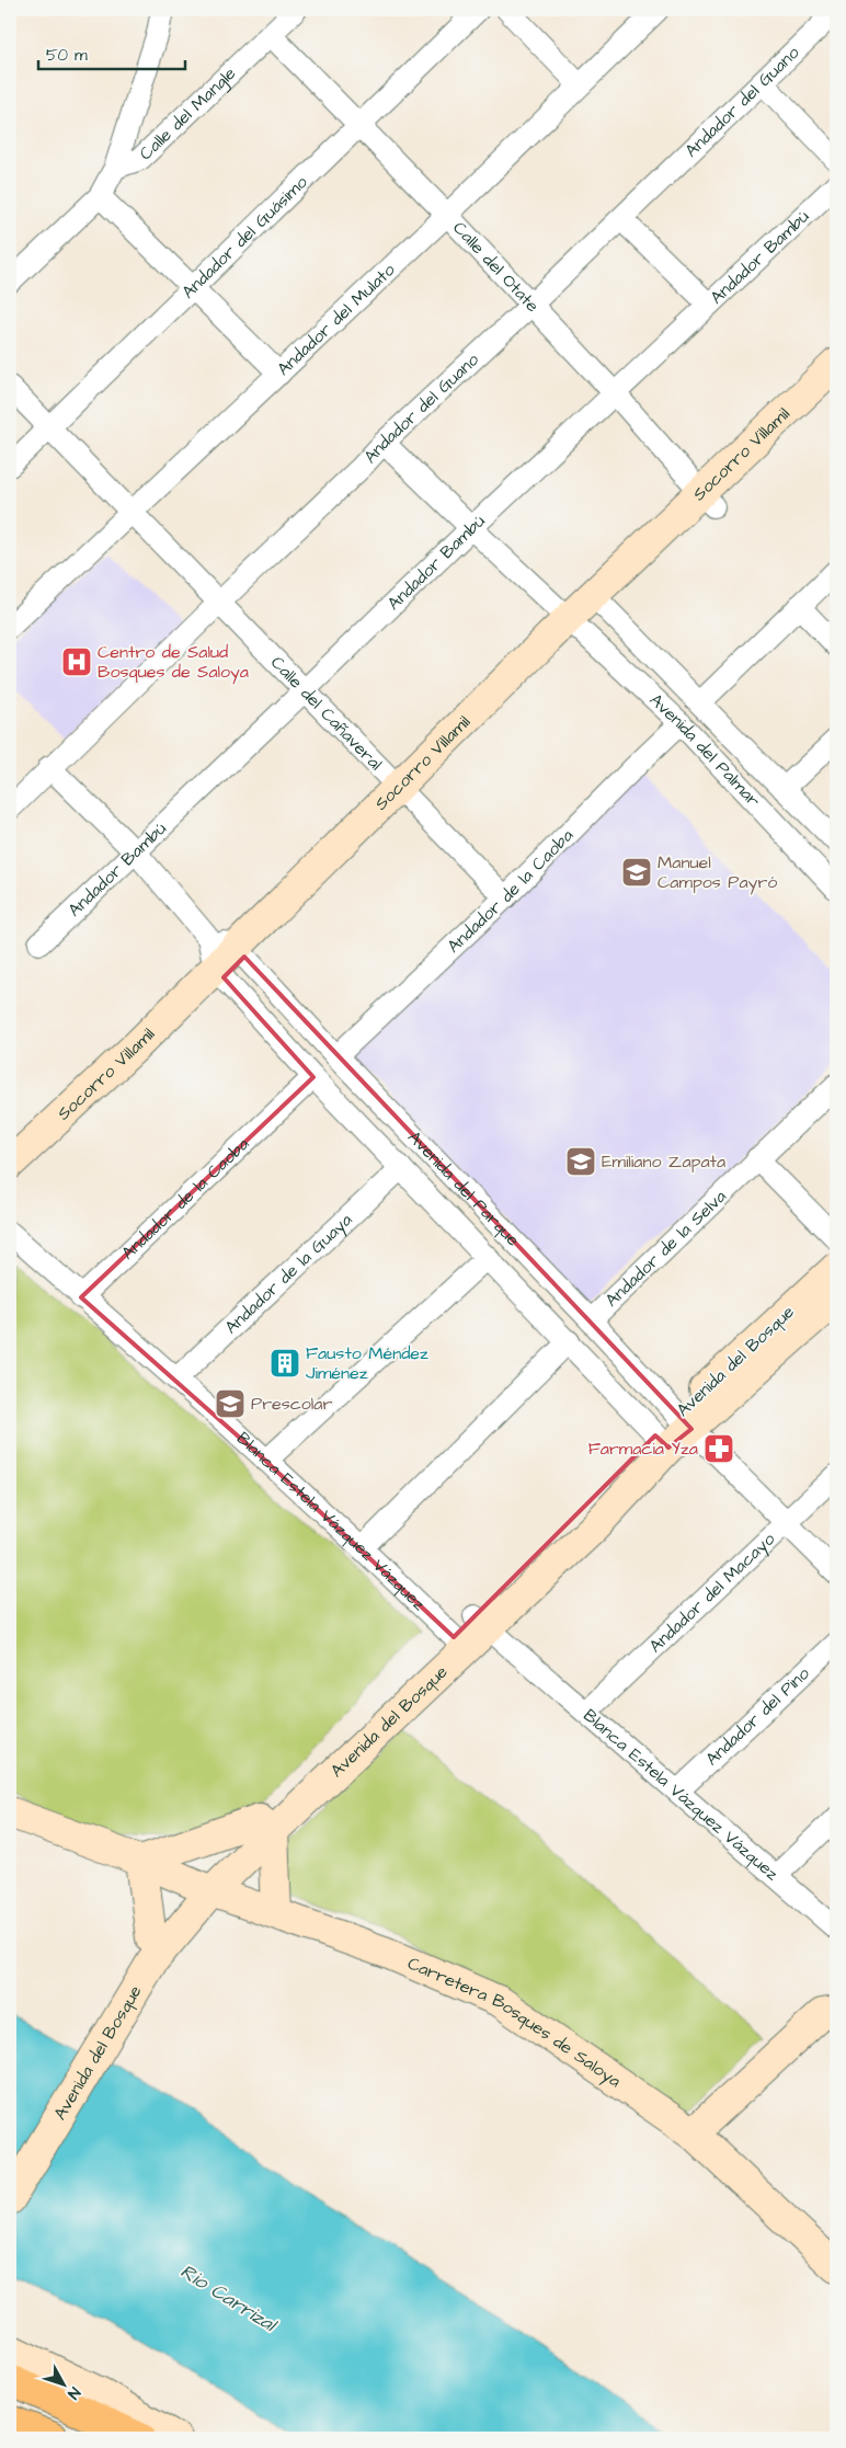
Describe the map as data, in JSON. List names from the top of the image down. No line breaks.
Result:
{"streets":{"street":["Andador del Guano","Calle del Mangle","Andador del Guásimo","Andador Bambú","Calle del Otate","Andador del Mulato","Socorro Villamil","Calle del Cañaveral","Avenida del Palmar","Andador de la Caoba","Avenida del Parque","Andador de la Selva","Andador de la Guaya","Avenida del Bosque","Blanca Estela Vázquez Vázquez","Andador del Macayo","Andador del Pino","Carretera Bosques de Saloya"]},"crossings":[["Andador del Guano","Calle del Otate"],["Andador del Guano","Calle del Cañaveral"],["Andador del Guano","Avenida del Palmar"],["Calle del Mangle","Calle del Otate"],["Andador del Guásimo","Calle del Otate"],["Andador del Guásimo","Calle del Cañaveral"],["Andador Bambú","Calle del Otate"],["Andador Bambú","Calle del Cañaveral"],["Andador Bambú","Avenida del Palmar"],["Calle del Otate","Andador del Mulato"],["Calle del Otate","Socorro Villamil"],["Andador del Mulato","Calle del Cañaveral"],["Socorro Villamil","Calle del Cañaveral"],["Socorro Villamil","Avenida del Palmar"],["Socorro Villamil","Avenida del Parque"],["Calle del Cañaveral","Andador de la Caoba"],["Avenida del Palmar","Andador de la Caoba"],["Andador de la Caoba","Avenida del Parque"],["Andador de la Caoba","Blanca Estela Vázquez Vázquez"],["Avenida del Parque","Andador de la Selva"],["Avenida del Parque","Andador de la Guaya"],["Avenida del Parque","Avenida del Bosque"],["Avenida del Parque","Andador del Macayo"],["Andador de la Guaya","Blanca Estela Vázquez Vázquez"],["Avenida del Bosque","Blanca Estela Vázquez Vázquez"],["Avenida del Bosque","Carretera Bosques de Saloya"],["Blanca Estela Vázquez Vázquez","Andador del Macayo"],["Blanca Estela Vázquez Vázquez","Andador del Pino"]],"water":["Rio Carrizal"],"places":{"hospital":["Centro de Salud Bosques de Saloya"],"school or university":["Manuel Campos Payró","Emiliano Zapata","Prescolar"],"building":["Fausto Méndez Jiménez"],"pharmacy":["Farmacia Yza"]},"scale_bar":"50 m","north":"bottom right"}
